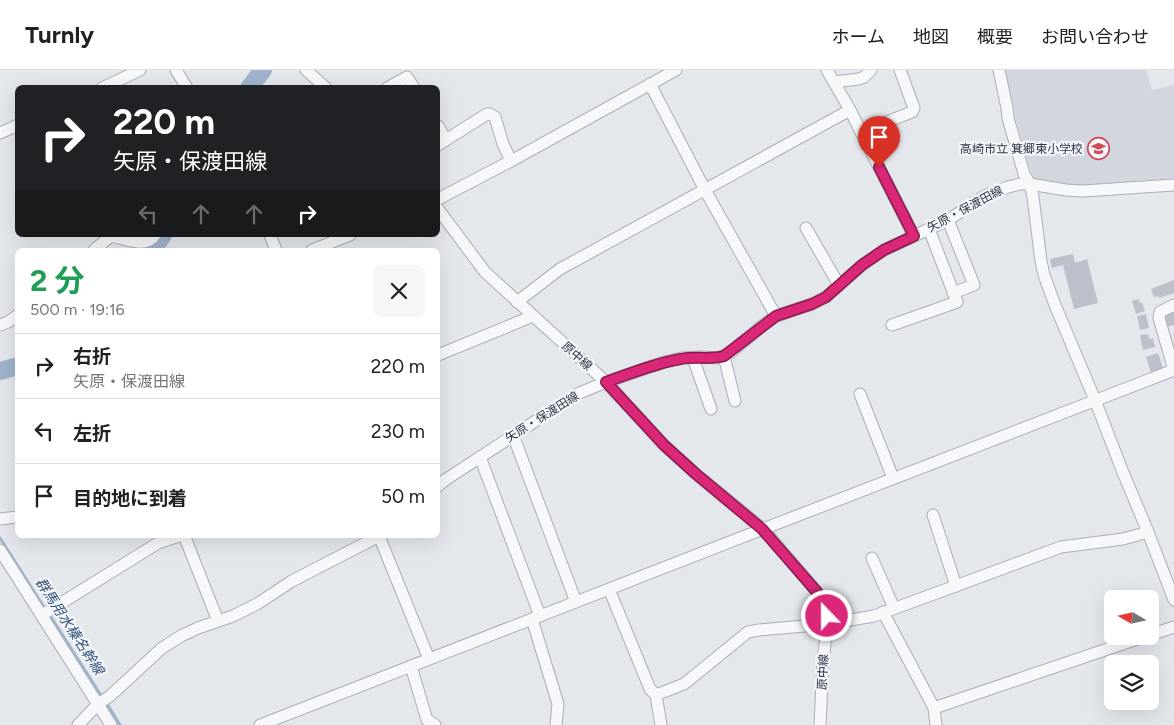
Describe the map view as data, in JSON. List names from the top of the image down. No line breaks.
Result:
{"streets":{"street":["矢原・保渡田線","原中線"]},"crossings":[["矢原・保渡田線","原中線"]],"water":["群馬用水榛名幹線"],"places":{"school or university":["高崎市立 箕郷東小学校"]},"north":"left","page":{"header":"Turnly","nav":["ホーム","地図","概要","お問い合わせ"],"turn":["220 m","矢原・保渡田線"],"heading":["2 分","500 m · 19:16"],"list":[{"name":"右折","note":"矢原・保渡田線","value":"220 m"},{"name":"左折","value":"230 m"},{"name":"目的地に到着","value":"50 m"}]}}
